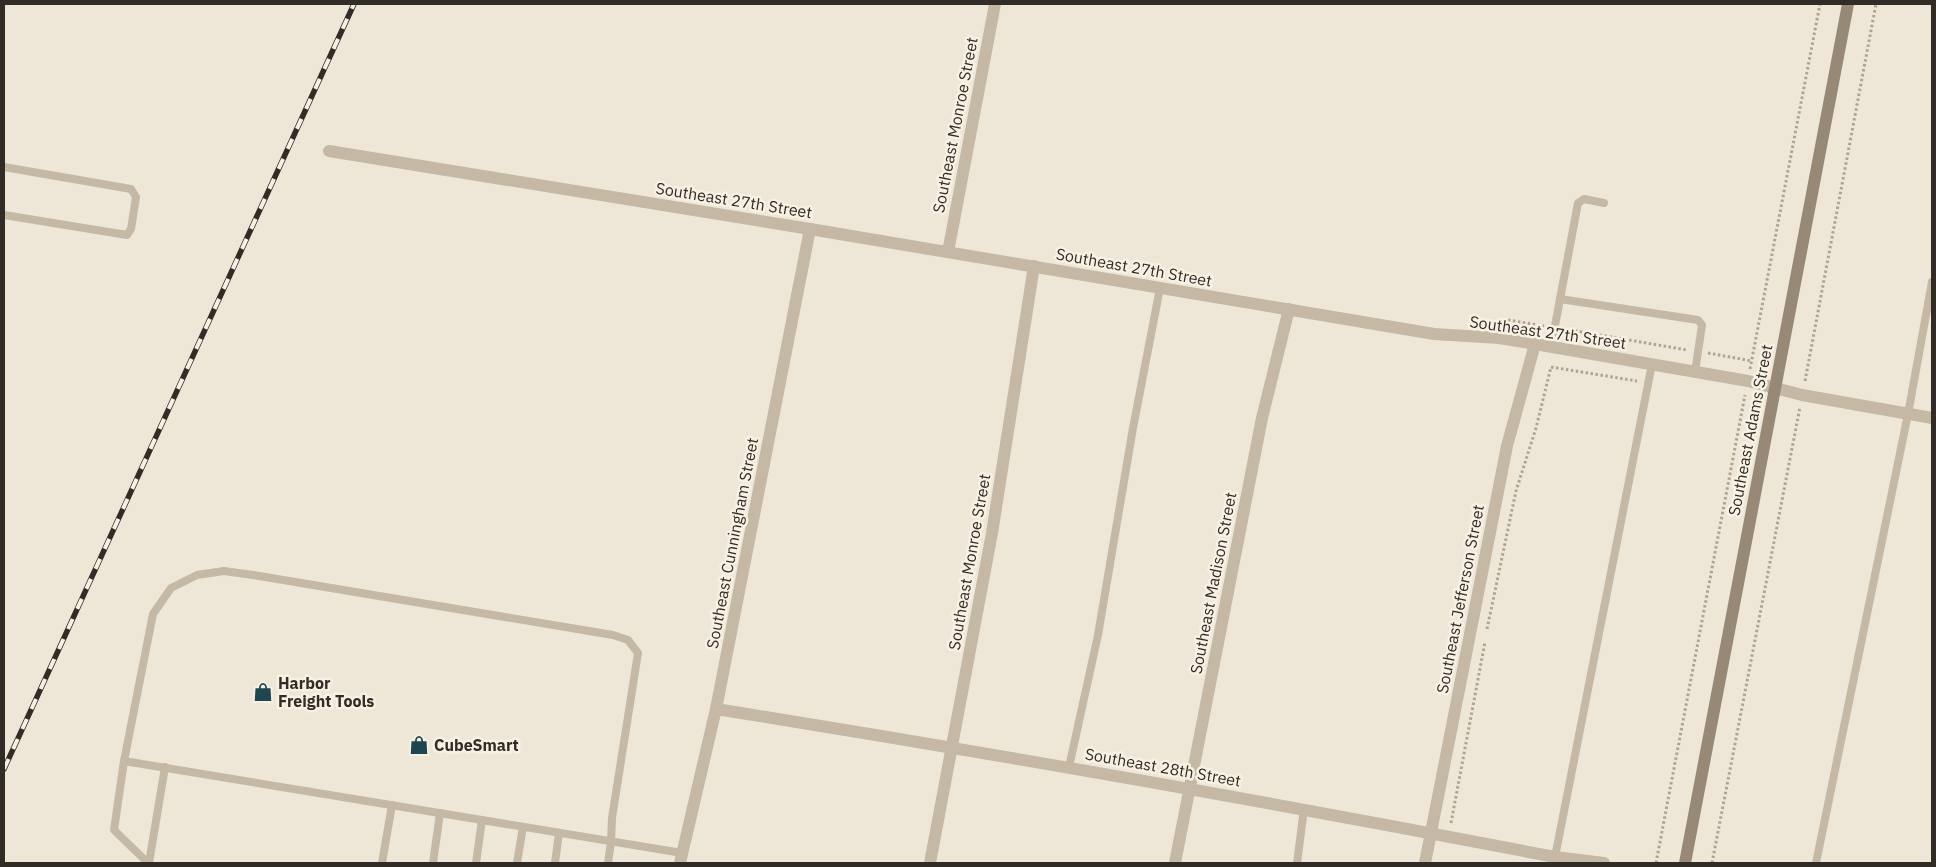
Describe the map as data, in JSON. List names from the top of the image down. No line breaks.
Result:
{"streets":{"main road":["Southeast Adams Street"],"street":["Southeast Monroe Street","Southeast 27th Street","Southeast Cunningham Street","Southeast Madison Street","Southeast Jefferson Street","Southeast 28th Street"]},"crossings":[["Southeast Monroe Street","Southeast 27th Street"],["Southeast Monroe Street","Southeast 28th Street"],["Southeast 27th Street","Southeast Adams Street"],["Southeast 27th Street","Southeast Cunningham Street"],["Southeast 27th Street","Southeast Madison Street"],["Southeast 27th Street","Southeast Jefferson Street"],["Southeast Cunningham Street","Southeast 28th Street"],["Southeast Madison Street","Southeast 28th Street"],["Southeast Jefferson Street","Southeast 28th Street"]],"places":{"shop":["Harbor Freight Tools","CubeSmart"]}}
